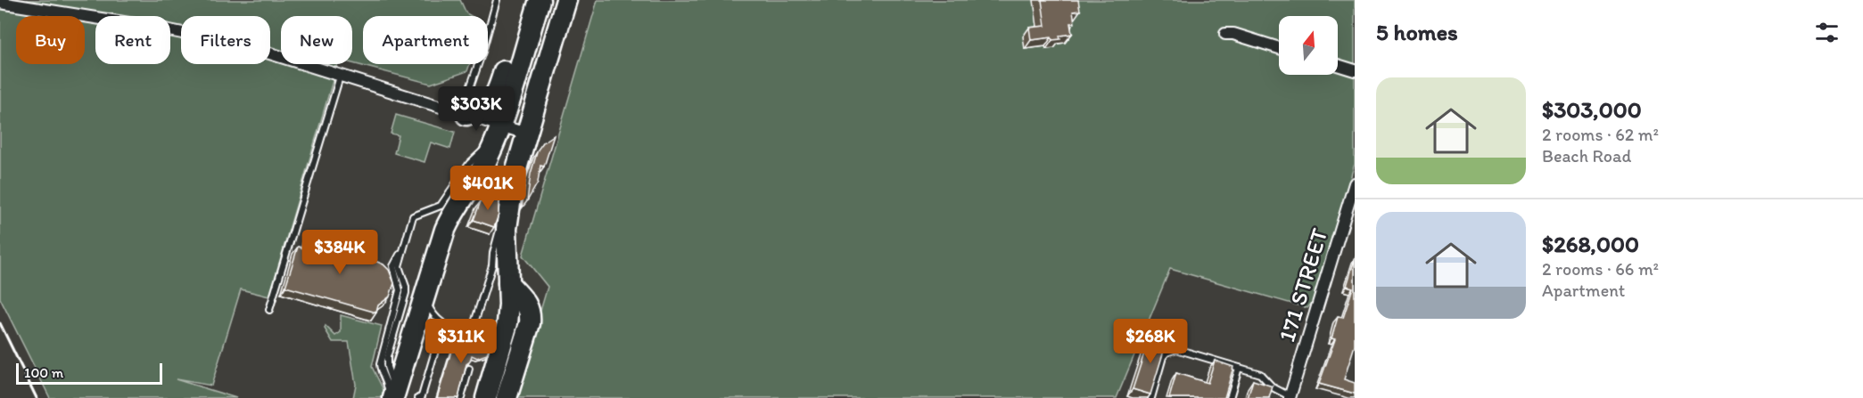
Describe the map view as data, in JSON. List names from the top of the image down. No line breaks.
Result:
{"streets":{"street":["171 STREET"]},"scale_bar":"100 m","north":"top","page":{"heading":"5 homes","chip":["Buy","Rent","Filters","New","Apartment"],"list":[{"name":"$303,000","note":"2 rooms · 62 m² · Beach Road"},{"name":"$268,000","note":"2 rooms · 66 m² · Apartment"}],"price":["$303K","$401K","$384K","$311K","$268K"],"scale":"100 m"}}
